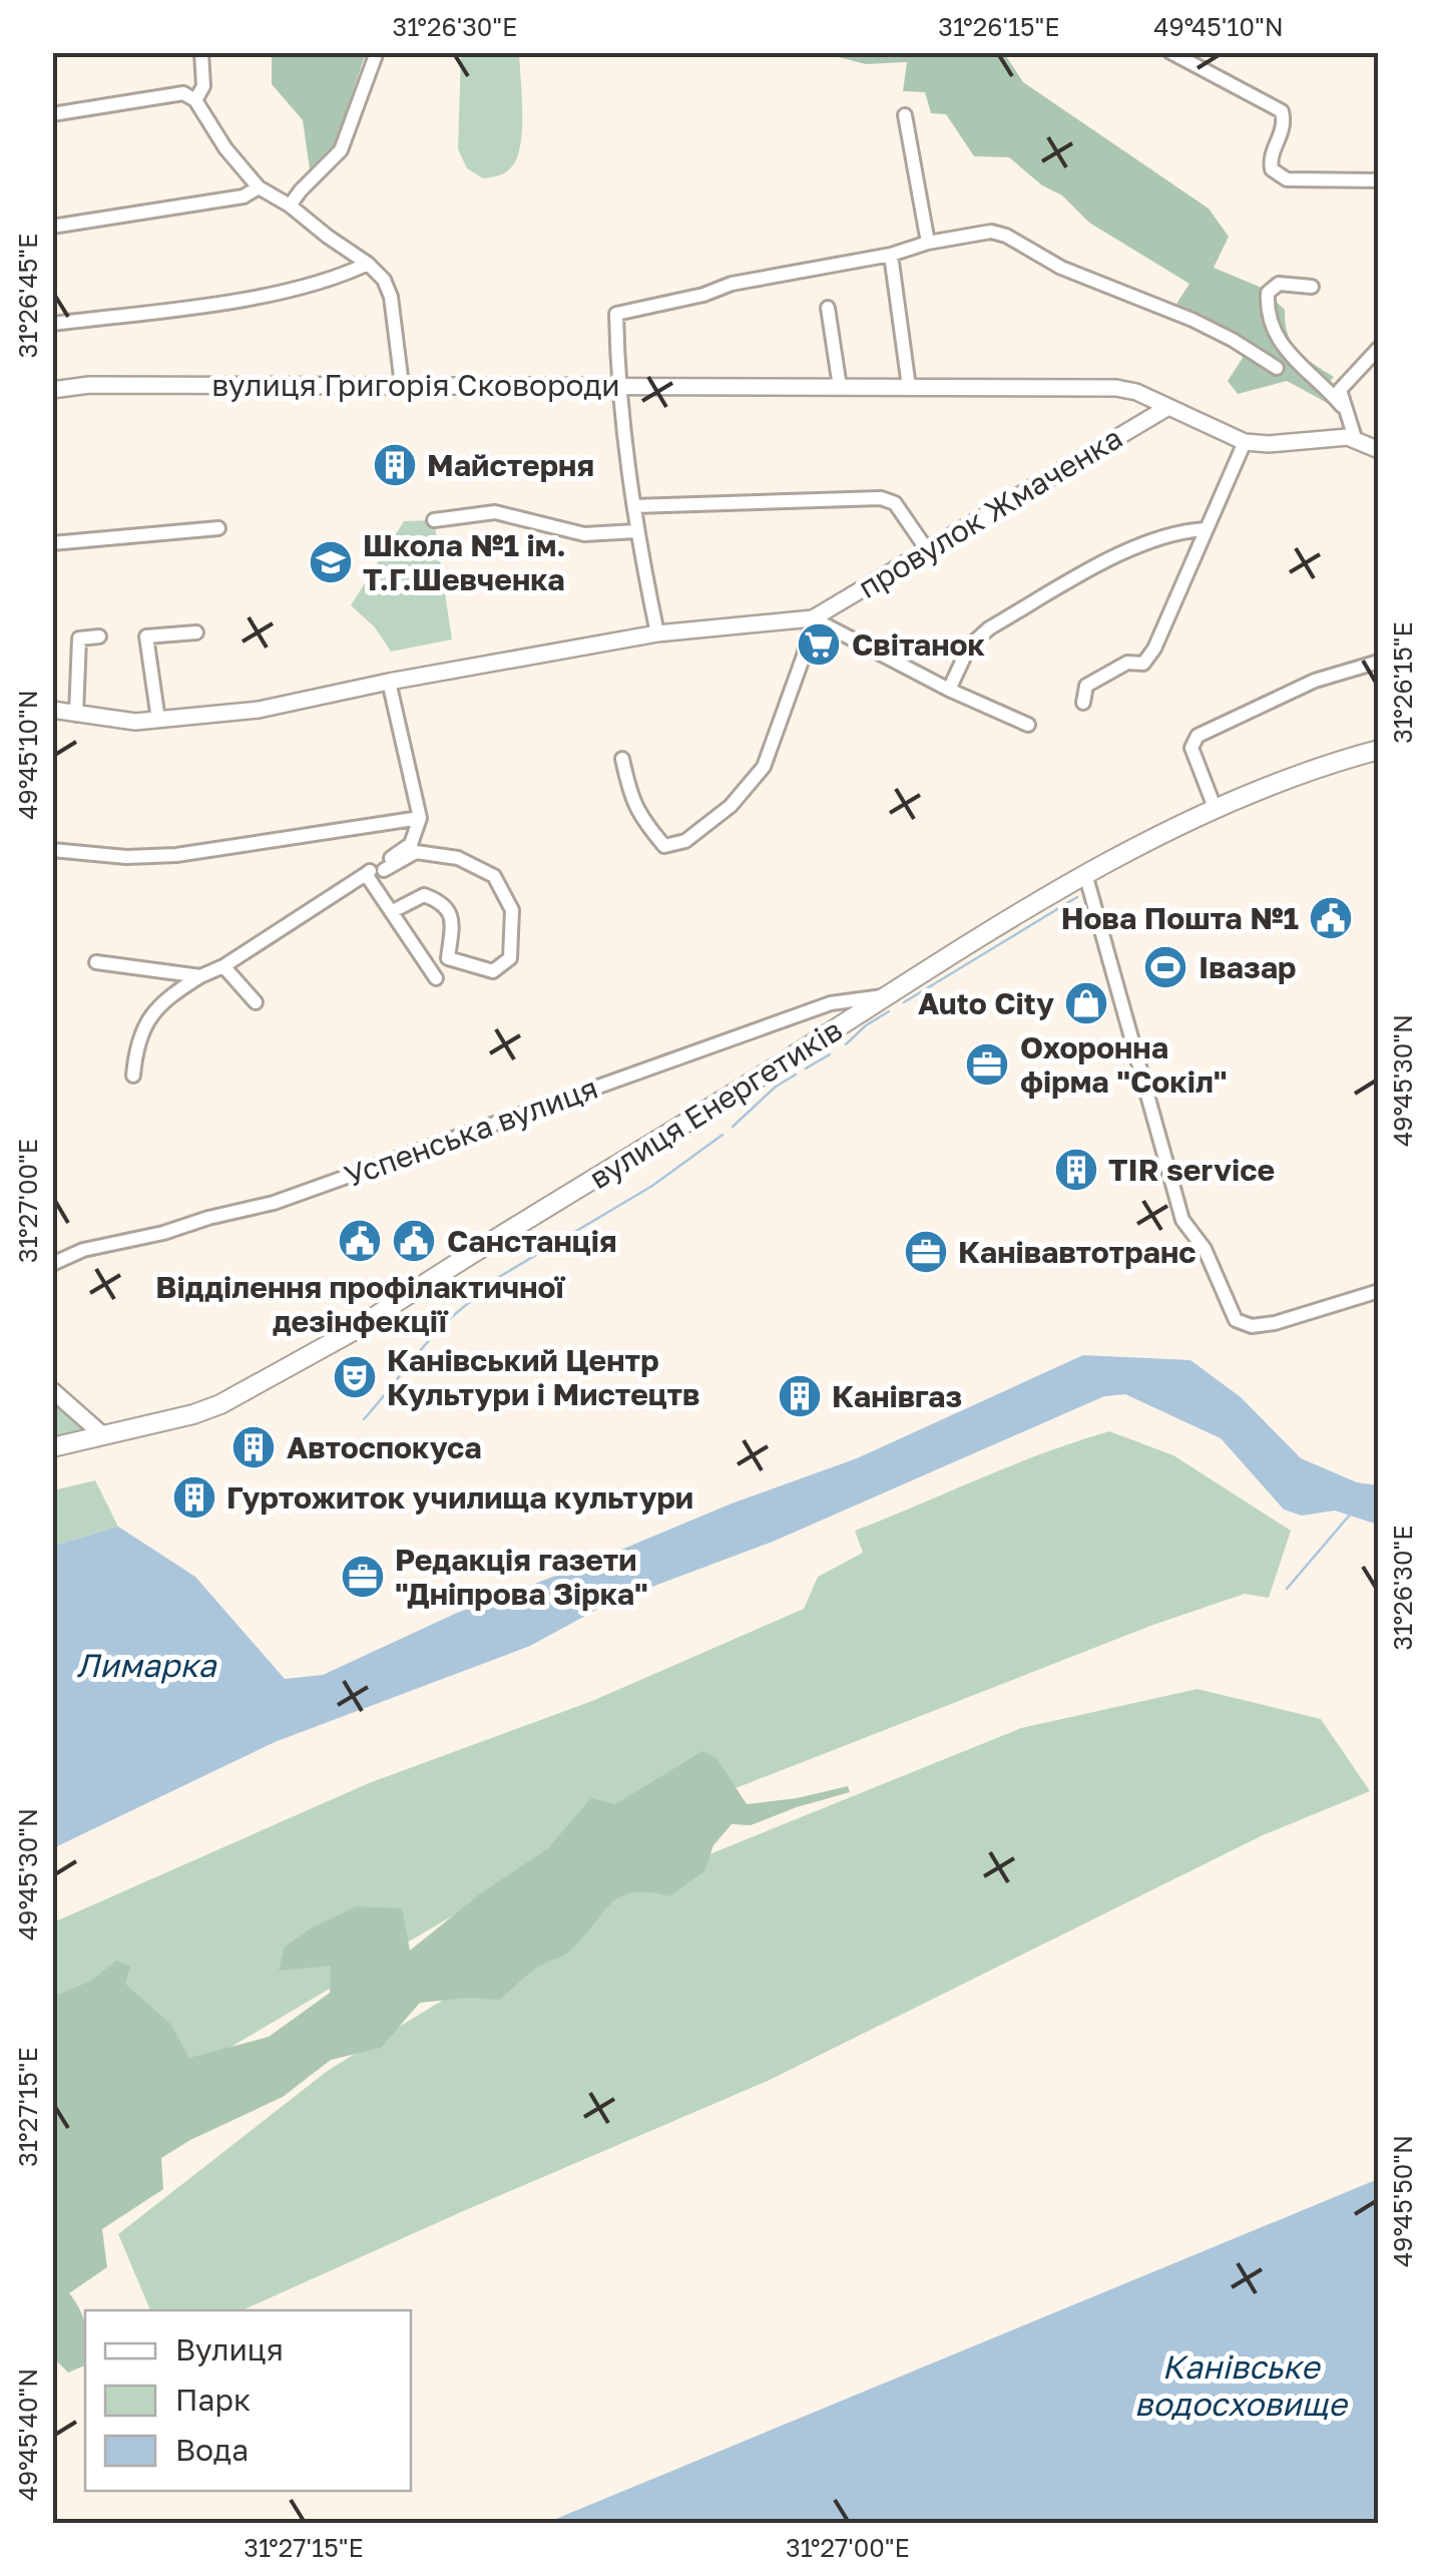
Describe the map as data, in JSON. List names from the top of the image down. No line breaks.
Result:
{"streets":{"main road":["вулиця Енергетиків"],"street":["вулиця Григорія Сковороди","провулок Жмаченка","Успенська вулиця"]},"crossings":[["вулиця Григорія Сковороди","провулок Жмаченка"],["вулиця Енергетиків","Успенська вулиця"]],"water":["Лимарка","Канівське водосховище"],"places":{"building":["Майстерня","TIR service","Канівгаз","Автоспокуса","Гуртожиток училища культури"],"school or university":["Школа №1 ім. Т.Г.Шевченка"],"supermarket":["Світанок"],"public building":["Нова Пошта №1","Відділення профілактичної дезінфекції","Санстанція"],"sports":["Івазар"],"shop":["Auto City"],"office":["Охоронна фірма \"Сокіл\"","Канівавтотранс","Редакція газети \"Дніпрова Зірка\""],"theatre":["Канівський Центр Культури і Мистецтв"]},"legend":["Вулиця","Парк","Вода"],"coordinates":["31°26'30\"E","31°26'15\"E","49°45'10\"N","31°26'45\"E","49°45'30\"N","31°27'00\"E","31°27'15\"E","49°45'50\"N","49°45'40\"N"]}
